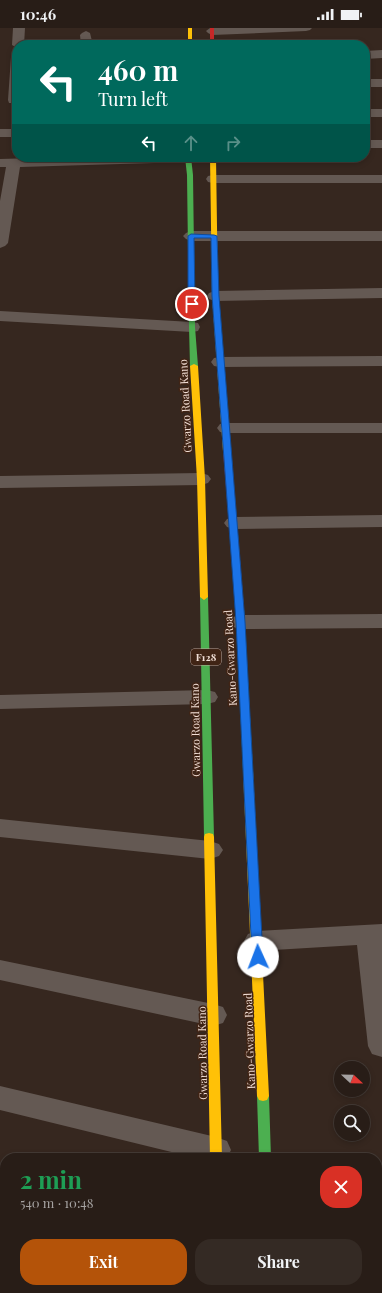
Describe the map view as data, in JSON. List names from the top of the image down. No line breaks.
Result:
{"streets":{"main road":["Gwarzo Road Kano","F128","Kano-Gwarzo Road"]},"north":"right","page":{"status":"10:46","turn":["460 m","Turn left"],"heading":["2 min","540 m · 10:48"],"buttons":["Exit","Share"]}}
